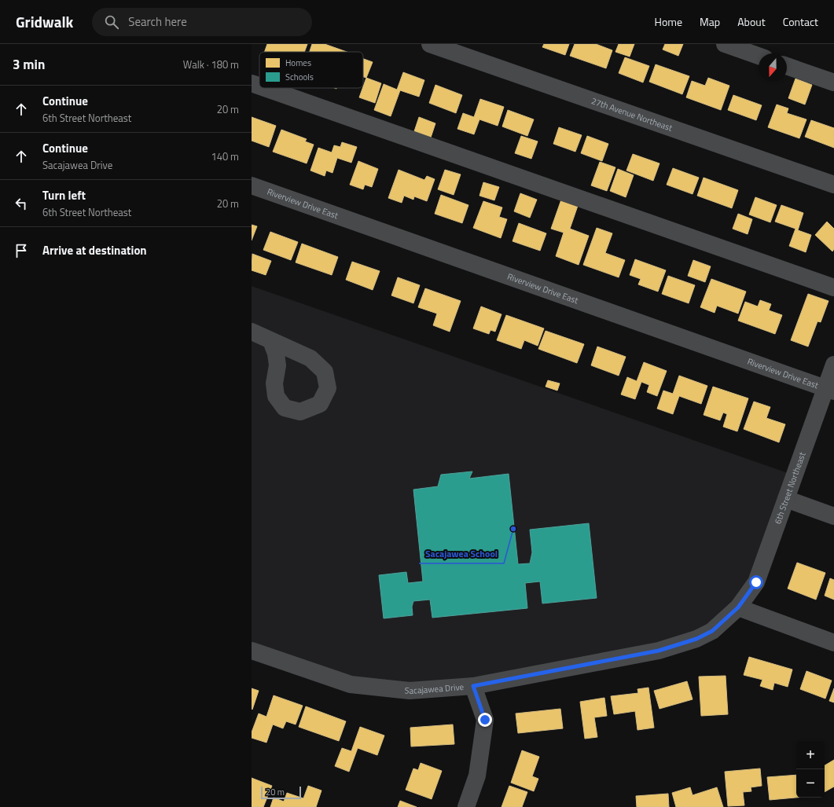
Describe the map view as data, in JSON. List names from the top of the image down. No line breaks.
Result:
{"streets":{"street":["27th Avenue Northeast","Riverview Drive East","6th Street Northeast","Sacajawea Drive"]},"crossings":[["Riverview Drive East","6th Street Northeast"],["6th Street Northeast","Sacajawea Drive"]],"places":["Sacajawea School"],"legend":["Homes","Schools"],"scale_bar":"20 m","north":"bottom","page":{"header":"Gridwalk","search":"Search here","nav":["Home","Map","About","Contact"],"heading":["3 min","Walk · 180 m"],"list":[["Continue","6th Street Northeast","20 m"],["Continue","Sacajawea Drive","140 m"],["Turn left","6th Street Northeast","20 m"],"Arrive at destination"],"map_buttons":["+","−"],"scale":"20 m"}}
